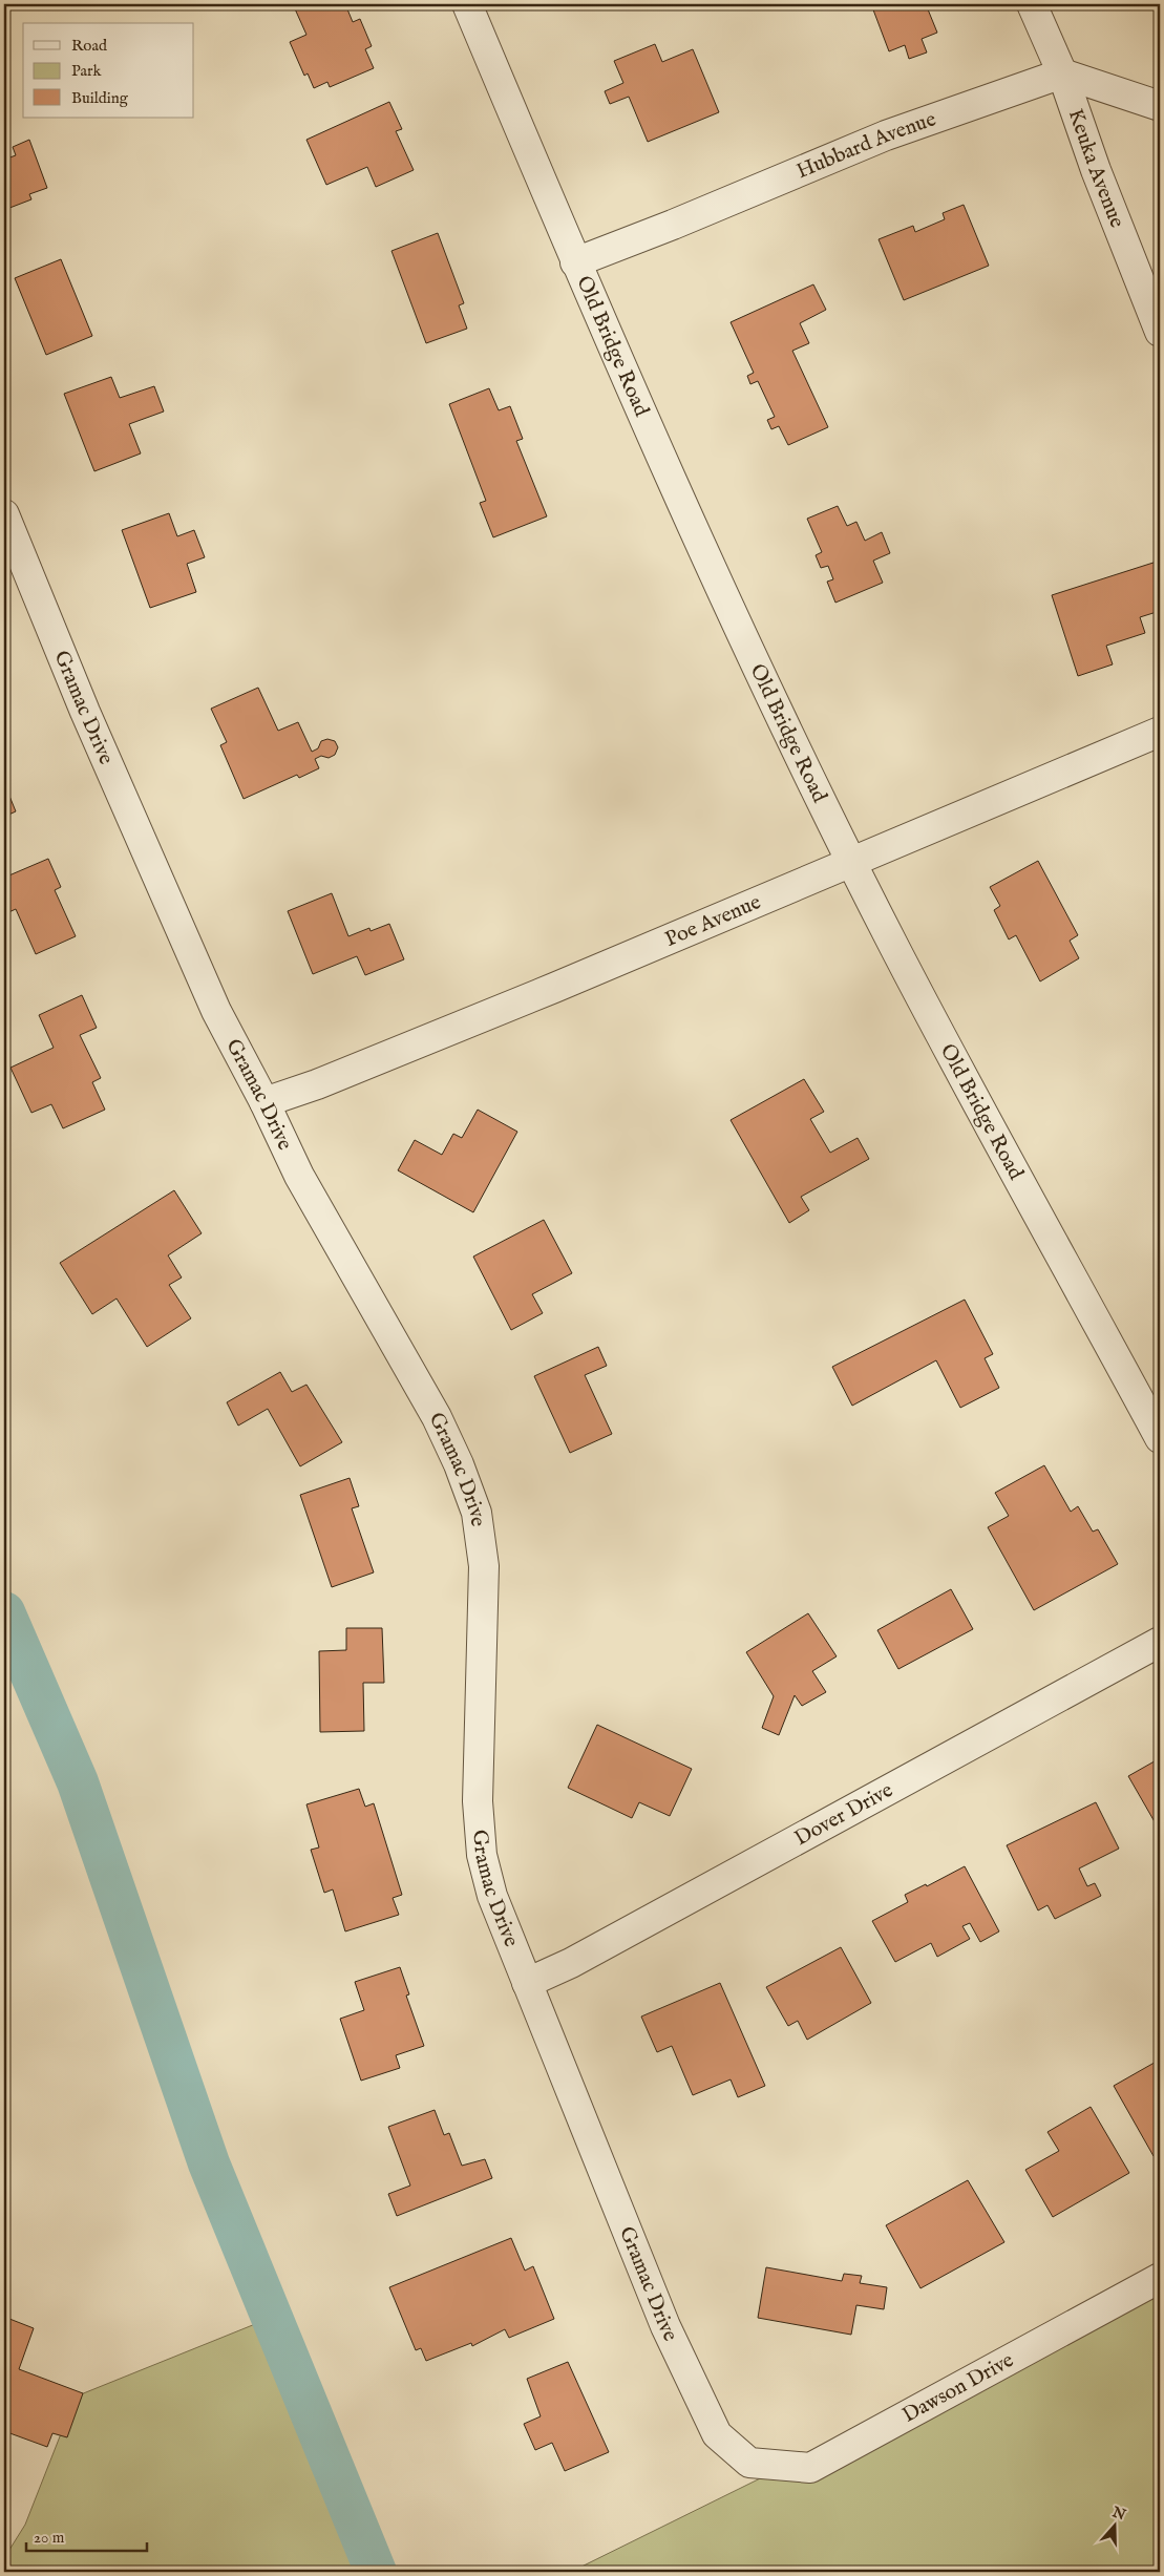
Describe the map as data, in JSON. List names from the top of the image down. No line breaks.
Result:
{"streets":{"street":["Hubbard Avenue","Keuka Avenue","Old Bridge Road","Gramac Drive","Poe Avenue","Dover Drive","Dawson Drive"]},"crossings":[["Hubbard Avenue","Keuka Avenue"],["Hubbard Avenue","Old Bridge Road"],["Old Bridge Road","Poe Avenue"],["Gramac Drive","Poe Avenue"],["Gramac Drive","Dover Drive"],["Gramac Drive","Dawson Drive"]],"legend":["Road","Park","Building"],"scale_bar":"20 m","north":"top"}
